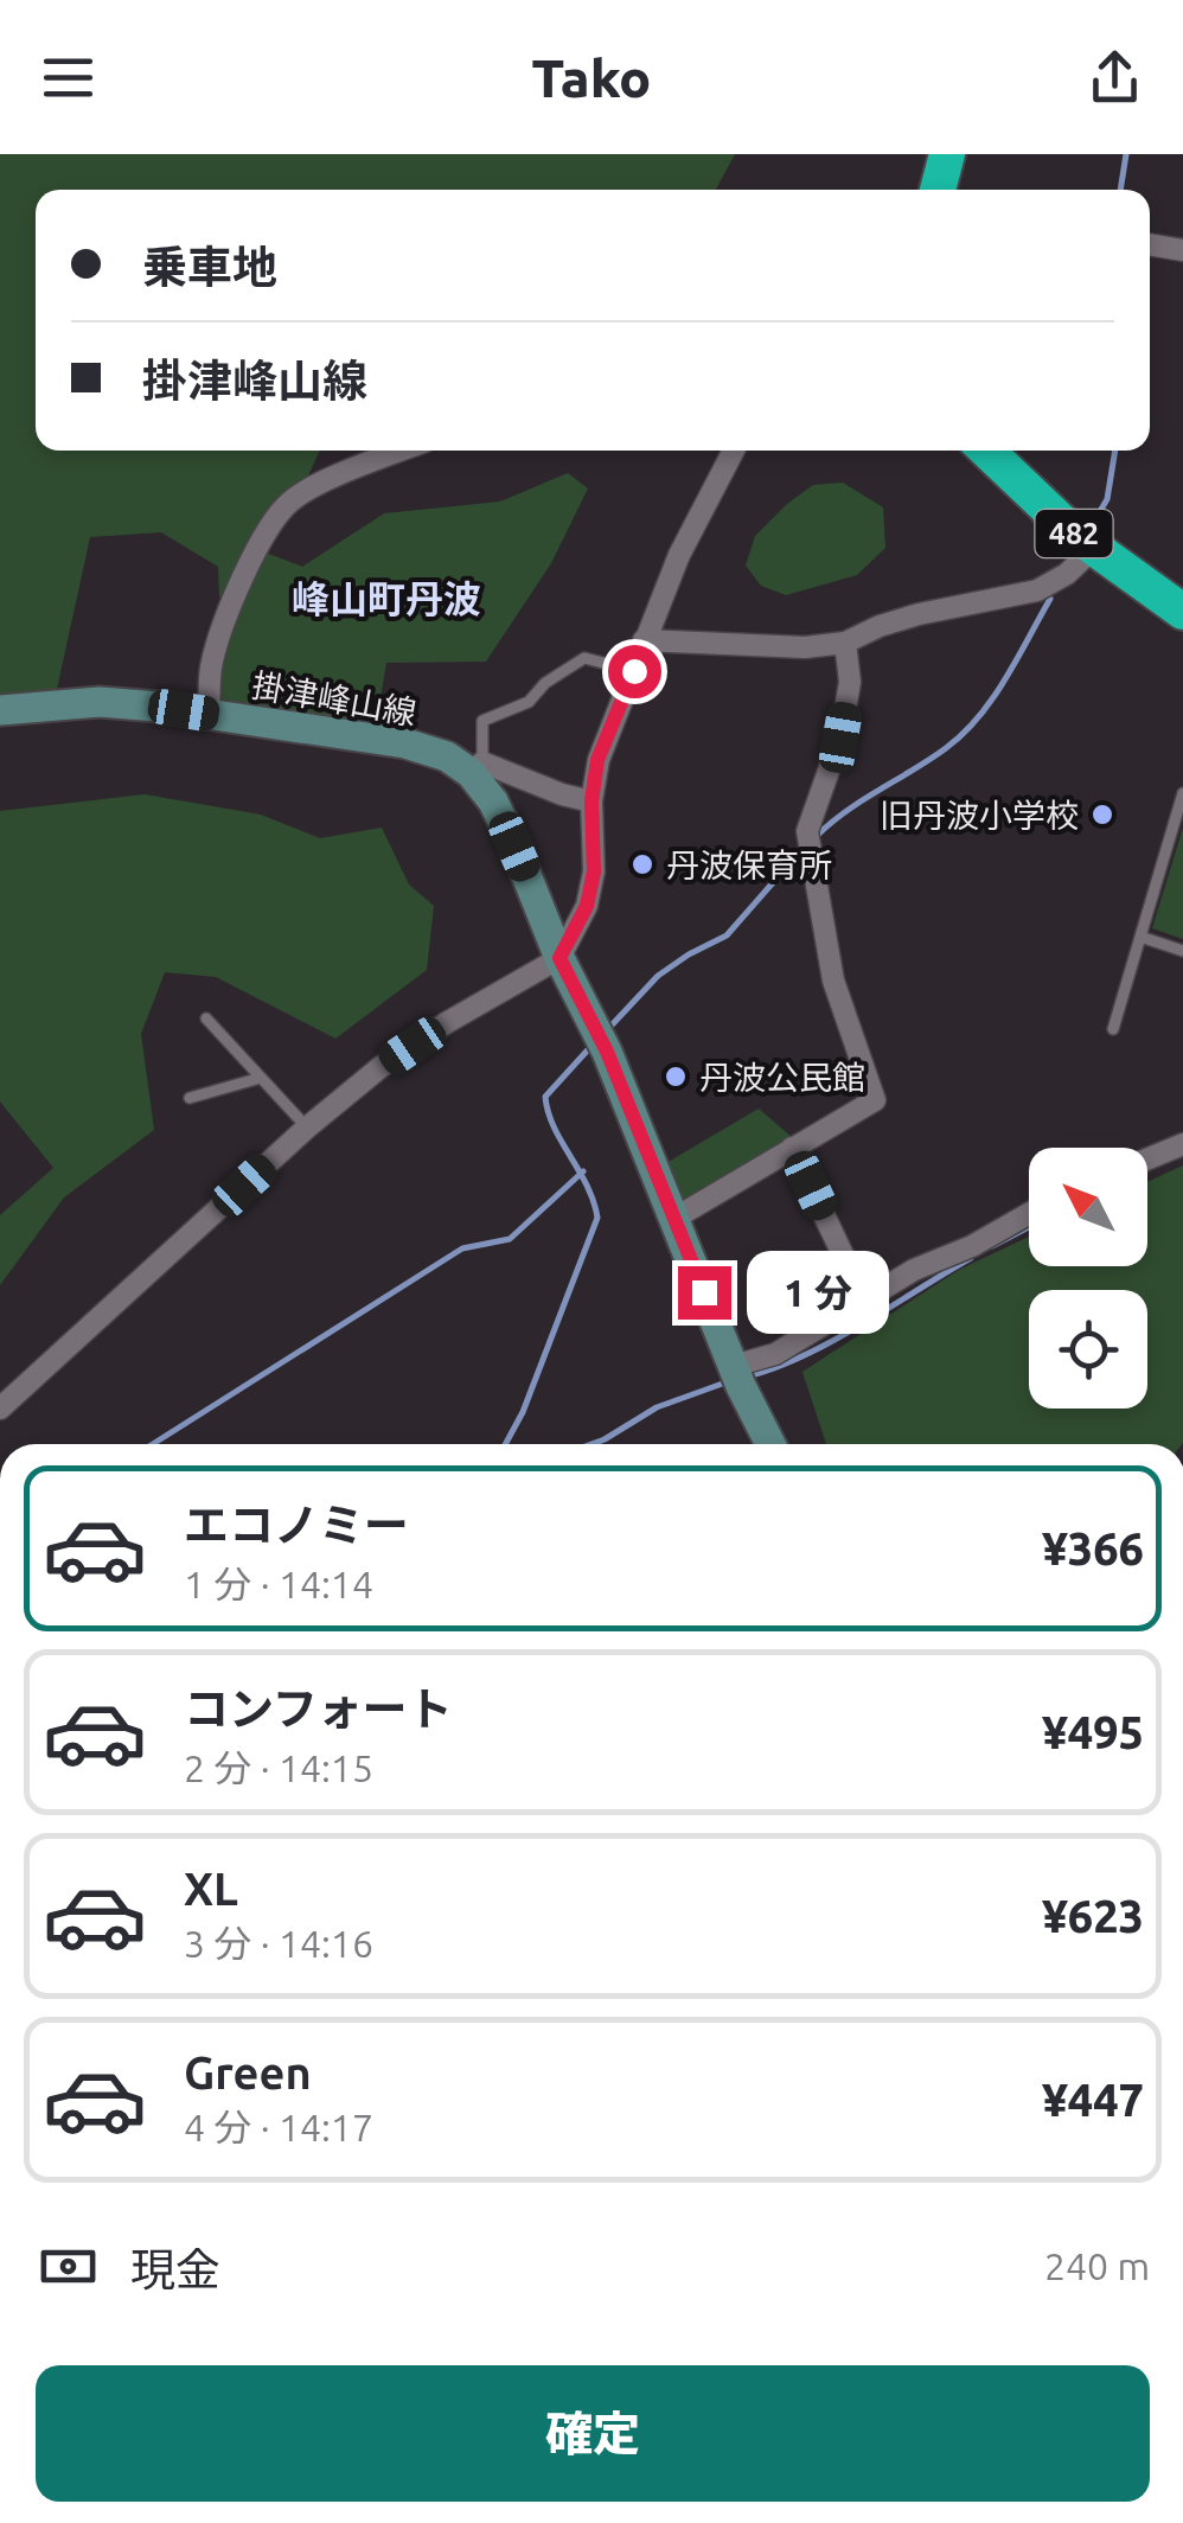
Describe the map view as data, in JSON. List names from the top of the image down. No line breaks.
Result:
{"streets":{"highway":["482"],"main road":["掛津峰山線"]},"districts":["峰山町丹波"],"places":["旧丹波小学校","丹波保育所","丹波公民館"],"north":"top left","page":{"header":"Tako","banner":["乗車地","掛津峰山線"],"bubble":"1 分","list":[{"name":"エコノミー","note":"1 分 · 14:14","value":"¥366"},{"name":"コンフォート","note":"2 分 · 14:15","value":"¥495"},{"name":"XL","note":"3 分 · 14:16","value":"¥623"},{"name":"Green","note":"4 分 · 14:17","value":"¥447"}],"pay":["現金","240 m"],"buttons":"確定"}}
